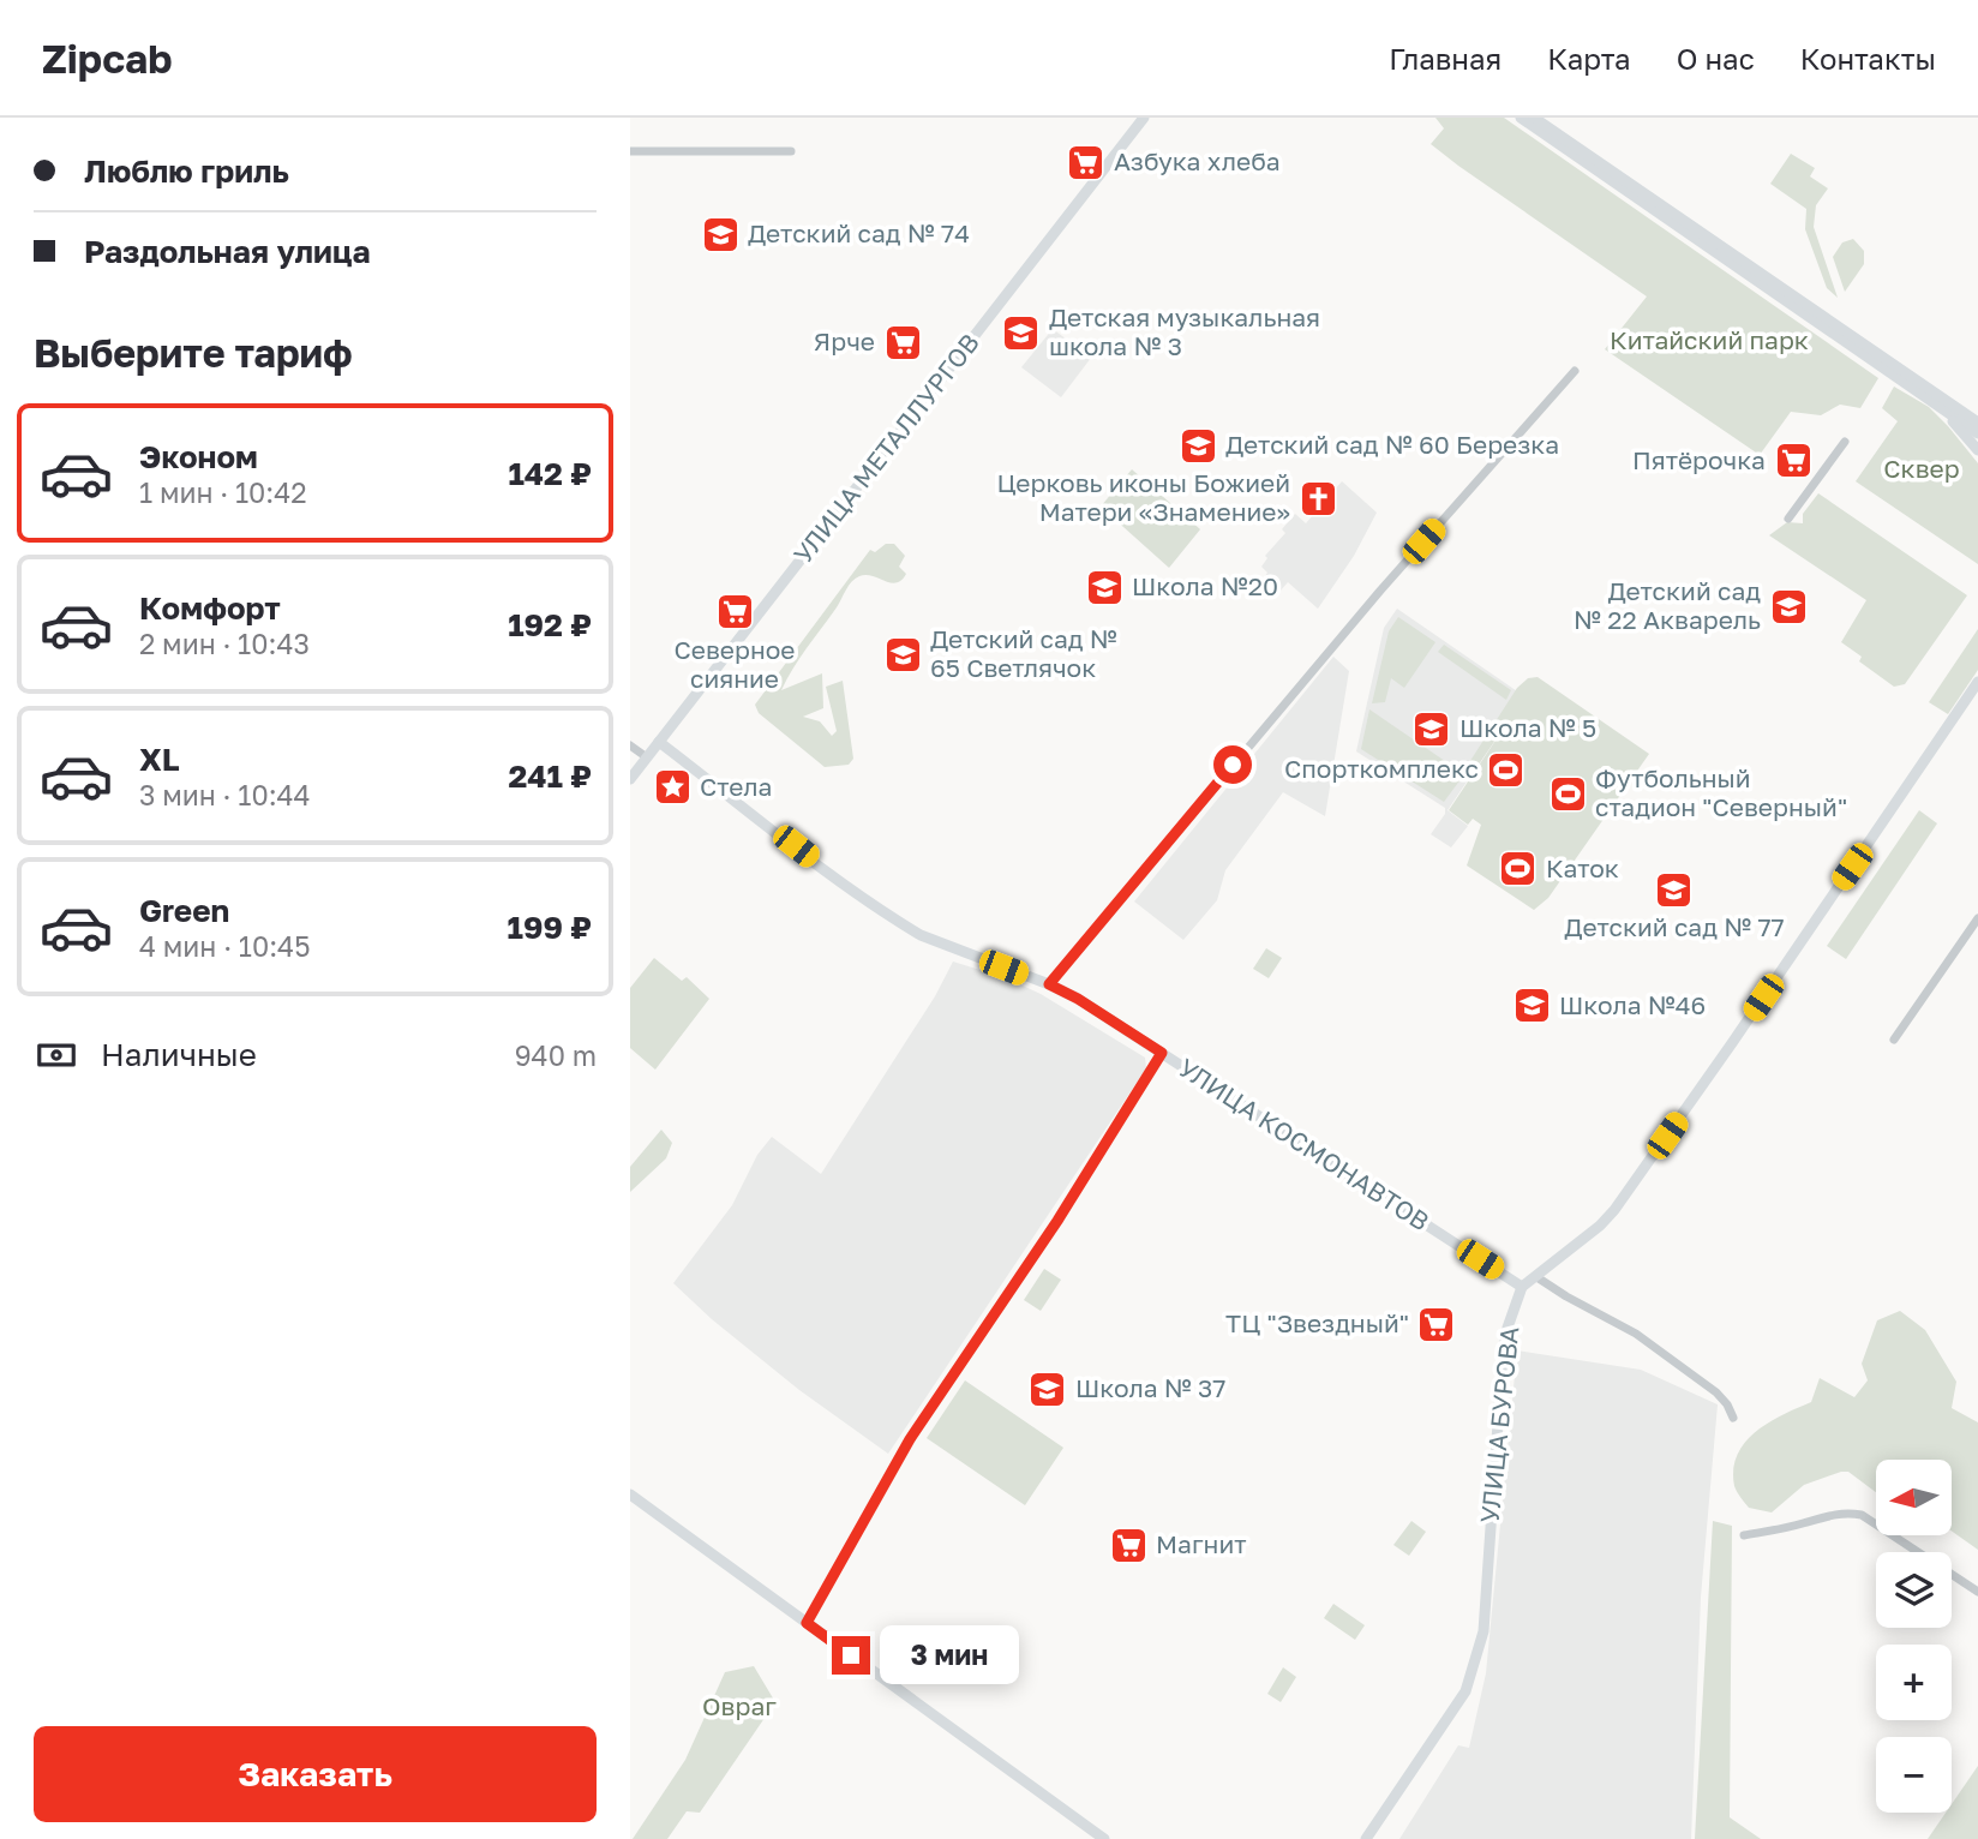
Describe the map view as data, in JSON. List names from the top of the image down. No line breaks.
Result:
{"streets":{"main road":["УЛИЦА МЕТАЛЛУРГОВ","УЛИЦА КОСМОНАВТОВ","УЛИЦА БУРОВА"]},"crossings":[["УЛИЦА МЕТАЛЛУРГОВ","УЛИЦА КОСМОНАВТОВ"],["УЛИЦА КОСМОНАВТОВ","УЛИЦА БУРОВА"]],"parks":["Китайский парк","Сквер","Овраг"],"places":{"supermarket":["Азбука хлеба","Ярче","Пятёрочка","Северное сияние","ТЦ \"Звездный\"","Магнит"],"school or university":["Детский сад № 74","Детская музыкальная школа № 3","Детский сад № 60 Березка","Школа №20","Детский сад № 22 Акварель","Детский сад № 65 Светлячок","Школа № 5","Детский сад № 77","Школа №46","Школа № 37"],"church":["Церковь иконы Божией Матери «Знамение»"],"sports":["Спорткомплекс","Футбольный стадион \"Северный\"","Каток"],"place":["Стела"]},"north":"left","page":{"header":"Zipcab","nav":["Главная","Карта","О нас","Контакты"],"banner":["Люблю гриль","Раздольная улица"],"heading":"Выберите тариф","list":[{"name":"Эконом","note":"1 мин · 10:42","value":"142 ₽"},{"name":"Комфорт","note":"2 мин · 10:43","value":"192 ₽"},{"name":"XL","note":"3 мин · 10:44","value":"241 ₽"},{"name":"Green","note":"4 мин · 10:45","value":"199 ₽"}],"pay":["Наличные","940 m"],"map_buttons":["+","−"],"bubble":"3 мин","buttons":"Заказать"}}
